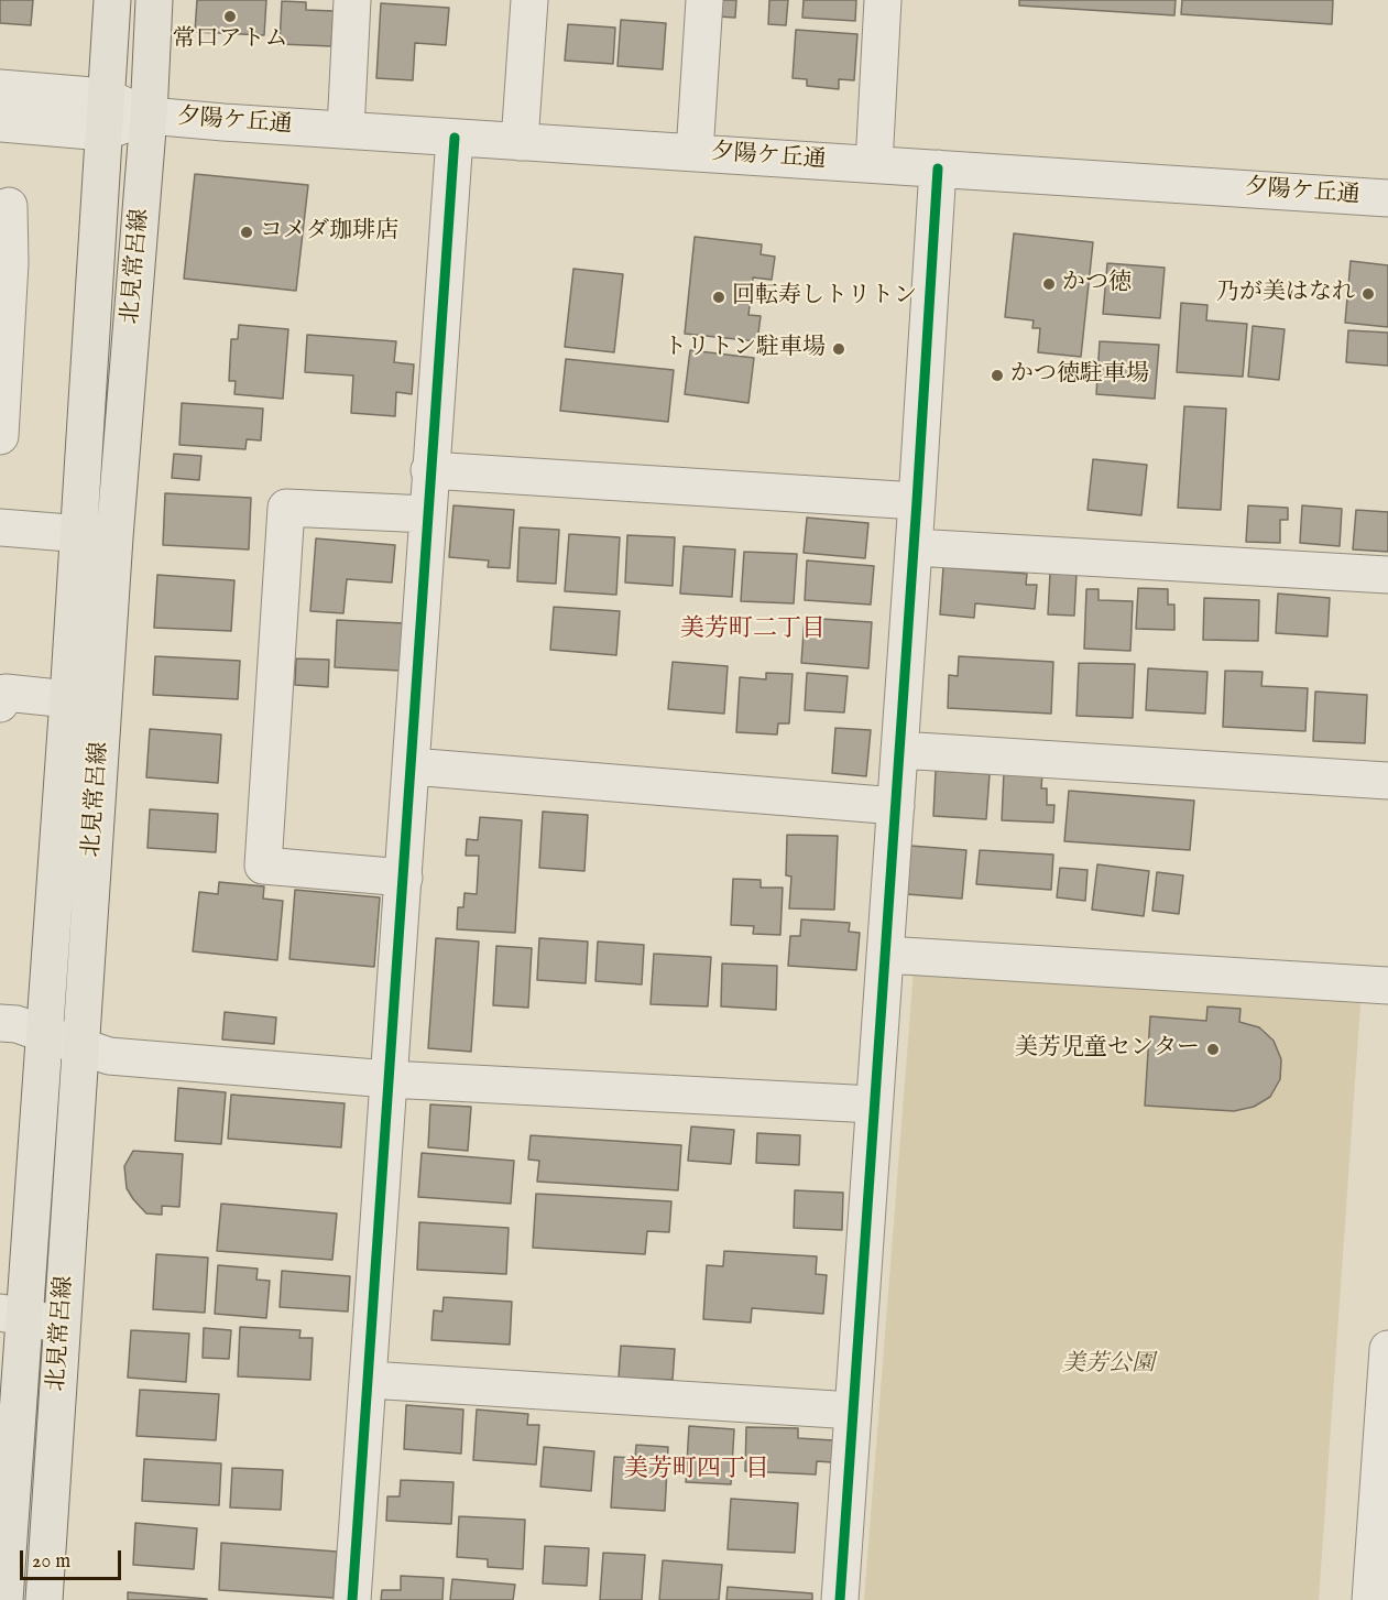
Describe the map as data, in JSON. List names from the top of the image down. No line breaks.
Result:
{"streets":{"main road":["北見常呂線"],"street":["夕陽ケ丘通"]},"crossings":[["夕陽ケ丘通","北見常呂線"]],"districts":["美芳町二丁目","美芳町四丁目"],"parks":["美芳公園"],"places":["常口アトム","コメダ珈琲店","かつ徳","乃が美はなれ","回転寿しトリトン","トリトン駐車場","かつ徳駐車場","美芳児童センター"],"scale_bar":"20 m"}
